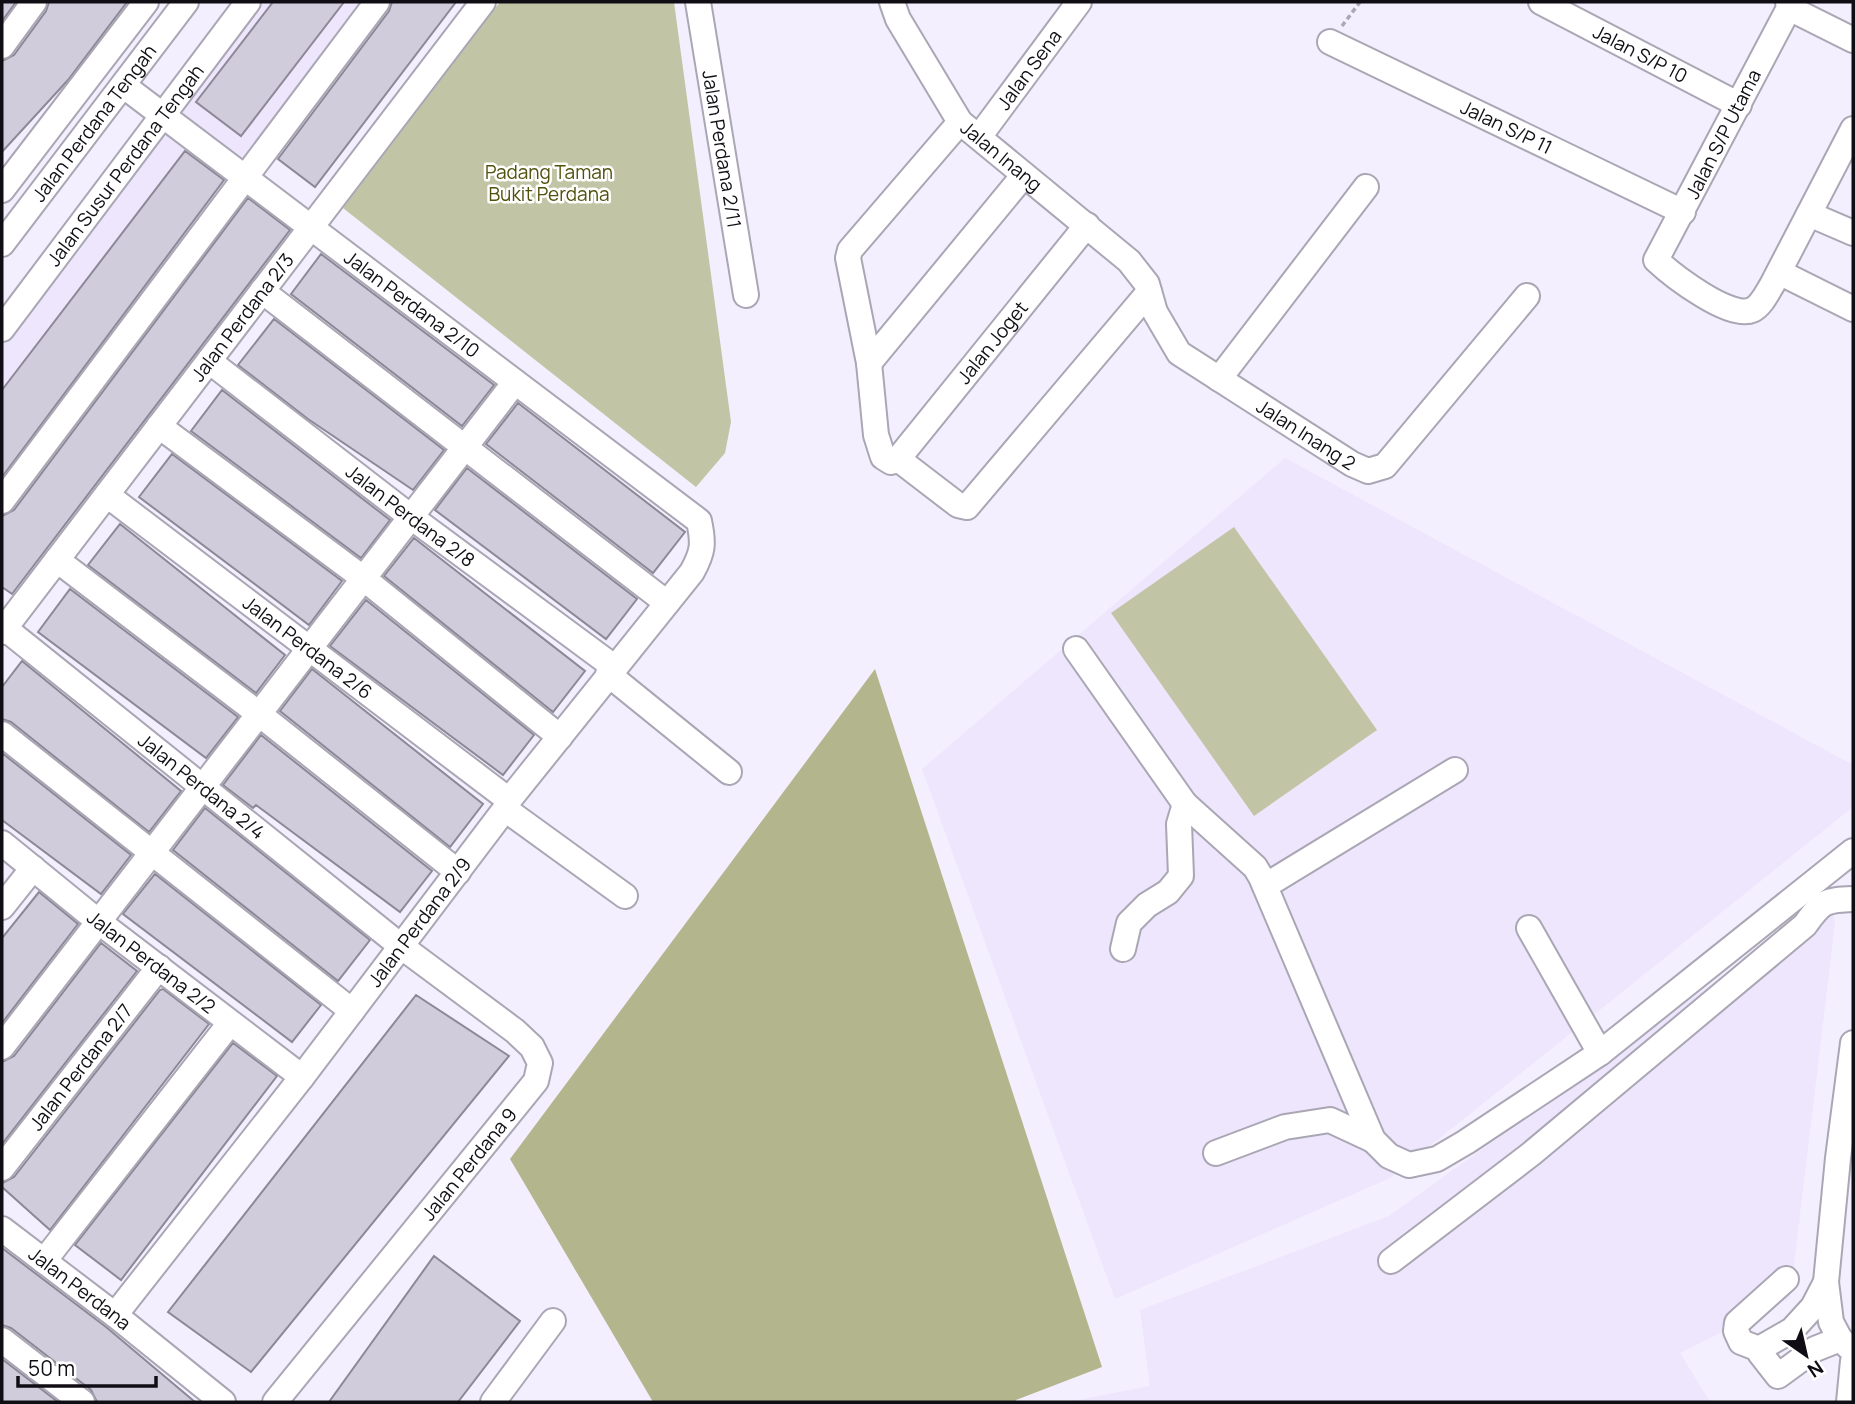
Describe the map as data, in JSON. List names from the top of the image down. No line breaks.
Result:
{"streets":{"street":["Jalan S/P 10","Jalan Sena","Jalan Perdana Tengah","Jalan S/P 11","Jalan S/P Utama","Jalan Perdana 2/11","Jalan Inang","Jalan Susur Perdana Tengah","Jalan Perdana 2/10","Jalan Perdana 2/3","Jalan Joget","Jalan Inang 2","Jalan Perdana 2/8","Jalan Perdana 2/6","Jalan Perdana 2/4","Jalan Perdana 2/9","Jalan Perdana 2/2","Jalan Perdana 2/7","Jalan Perdana 9","Jalan Perdana"]},"crossings":[["Jalan S/P 10","Jalan S/P Utama"],["Jalan Sena","Jalan Inang"],["Jalan Perdana Tengah","Jalan Perdana 2/10"],["Jalan S/P 11","Jalan S/P Utama"],["Jalan Inang","Jalan Joget"],["Jalan Inang","Jalan Inang 2"],["Jalan Susur Perdana Tengah","Jalan Perdana 2/10"],["Jalan Perdana 2/10","Jalan Perdana 2/3"],["Jalan Perdana 2/10","Jalan Perdana 2/9"],["Jalan Perdana 2/3","Jalan Perdana 2/8"],["Jalan Perdana 2/3","Jalan Perdana 2/6"],["Jalan Perdana 2/3","Jalan Perdana 2/4"],["Jalan Perdana 2/8","Jalan Perdana 2/9"],["Jalan Perdana 2/6","Jalan Perdana 2/9"],["Jalan Perdana 2/4","Jalan Perdana 2/9"],["Jalan Perdana 2/4","Jalan Perdana 9"],["Jalan Perdana 2/9","Jalan Perdana 2/2"],["Jalan Perdana 2/9","Jalan Perdana 9"],["Jalan Perdana 2/9","Jalan Perdana"],["Jalan Perdana 2/2","Jalan Perdana 2/7"]],"parks":["Padang Taman Bukit Perdana"],"scale_bar":"50 m","north":"bottom right"}
